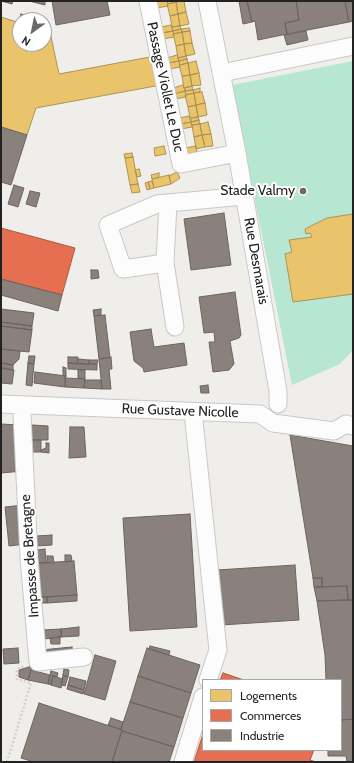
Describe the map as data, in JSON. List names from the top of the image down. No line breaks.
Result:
{"streets":{"street":["Passage Viollet Le Duc","Rue Desmarais","Rue Gustave Nicolle","Impasse de Bretagne"]},"crossings":[["Passage Viollet Le Duc","Rue Desmarais"],["Rue Gustave Nicolle","Impasse de Bretagne"]],"places":["Stade Valmy"],"legend":["Logements","Commerces","Industrie"],"north":"bottom left"}
